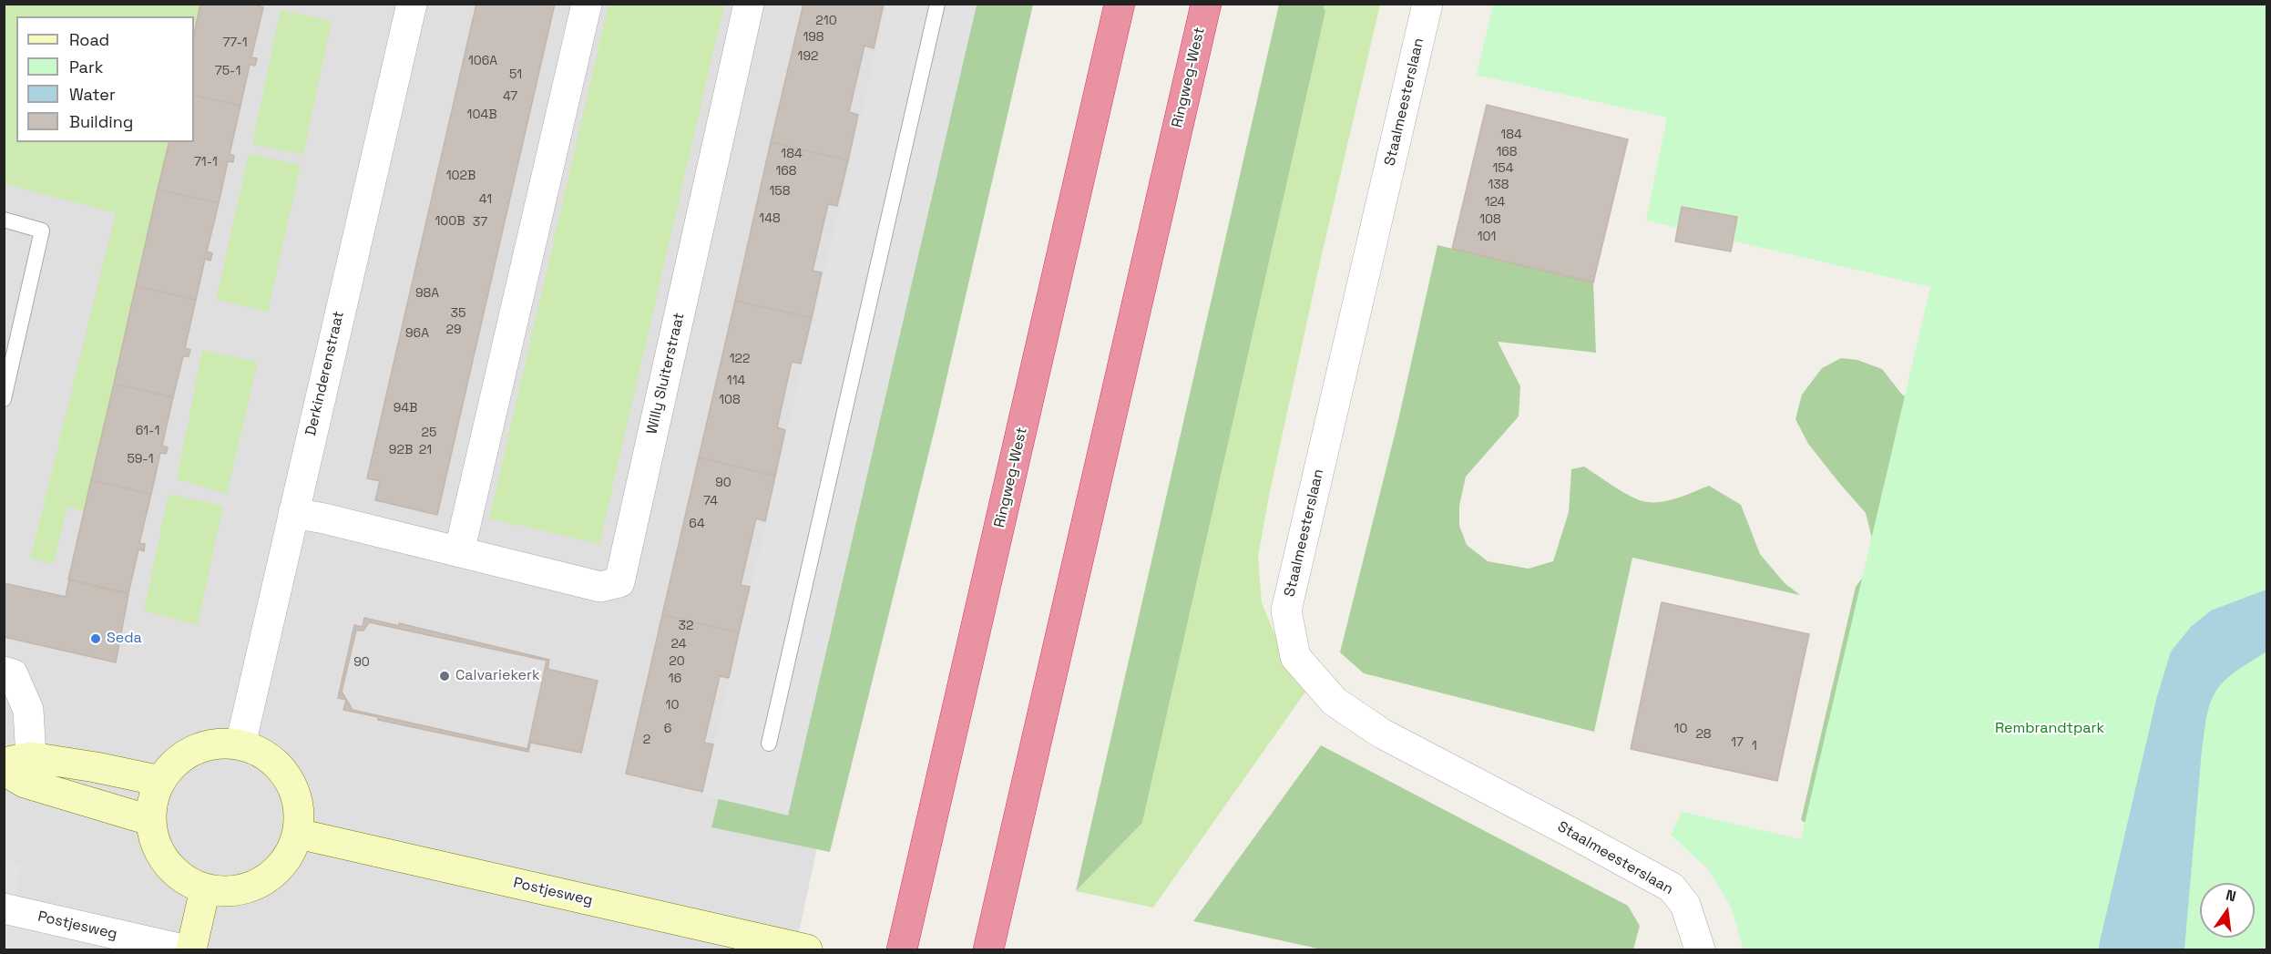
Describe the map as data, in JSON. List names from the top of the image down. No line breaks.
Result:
{"streets":{"highway":["Ringweg-West"],"street":["Staalmeesterslaan","Derkinderenstraat","Willy Sluiterstraat","Postjesweg"]},"crossings":[["Derkinderenstraat","Willy Sluiterstraat"],["Derkinderenstraat","Postjesweg"]],"parks":["Rembrandtpark"],"places":["Seda","Calvariekerk"],"house_numbers":["210","198","77-1","192","106A","75-1","51","47","104B","184","168","184","71-1","154","168","102B","138","158","41","124","148","108","100B","37","101","98A","35","29","96A","122","114","108","94B","61-1","25","92B","21","59-1","90","74","64","32","24","20","90","16","10","6","10","28","2","17","1"],"legend":["Road","Park","Water","Building"],"north":"top"}
